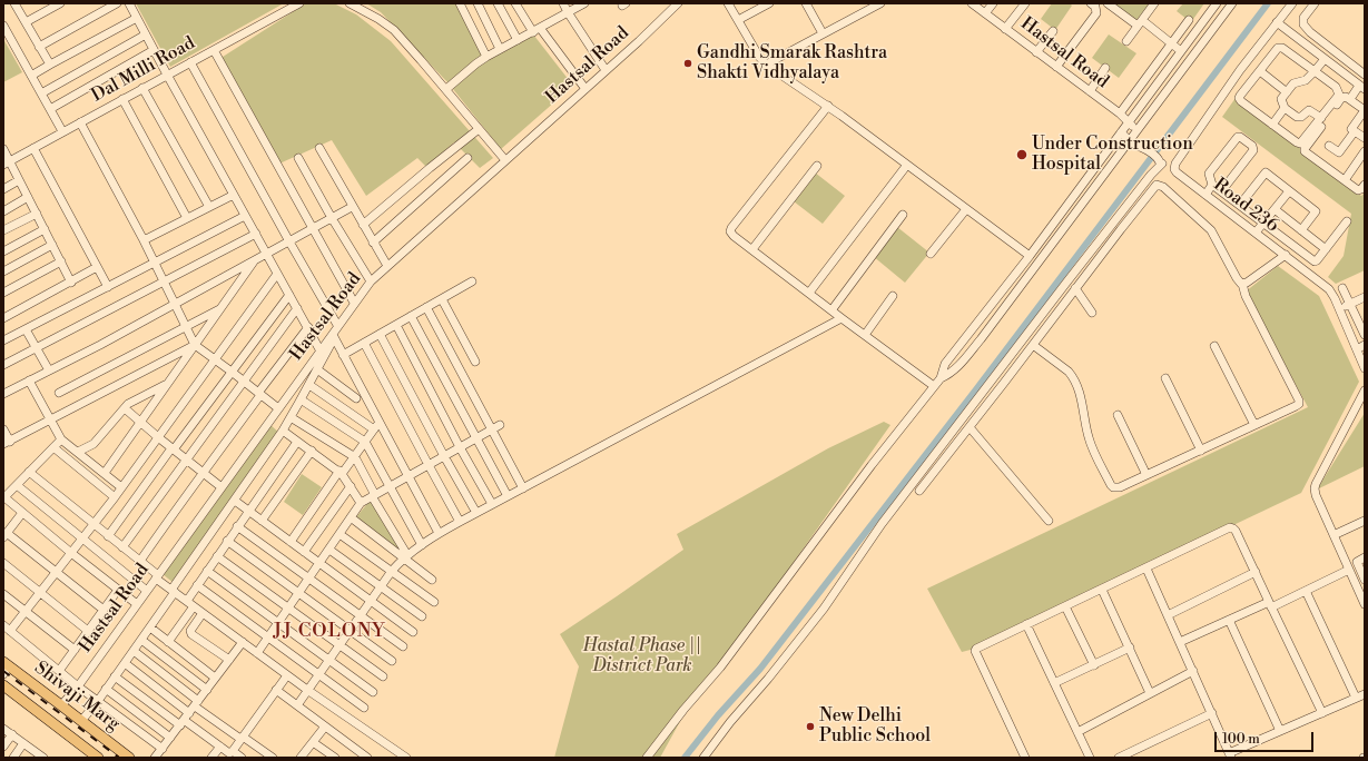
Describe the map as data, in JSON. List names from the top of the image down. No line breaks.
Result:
{"streets":{"main road":["Shivaji Marg"],"street":["Hastsal Road","Dal Milli Road","Road 236"]},"crossings":[["Hastsal Road","Shivaji Marg"]],"districts":["JJ COLONY"],"parks":["Hastal Phase || District Park"],"places":["Gandhi Smarak Rashtra Shakti Vidhyalaya","Under Construction Hospital","New Delhi Public School"],"scale_bar":"100 m"}
